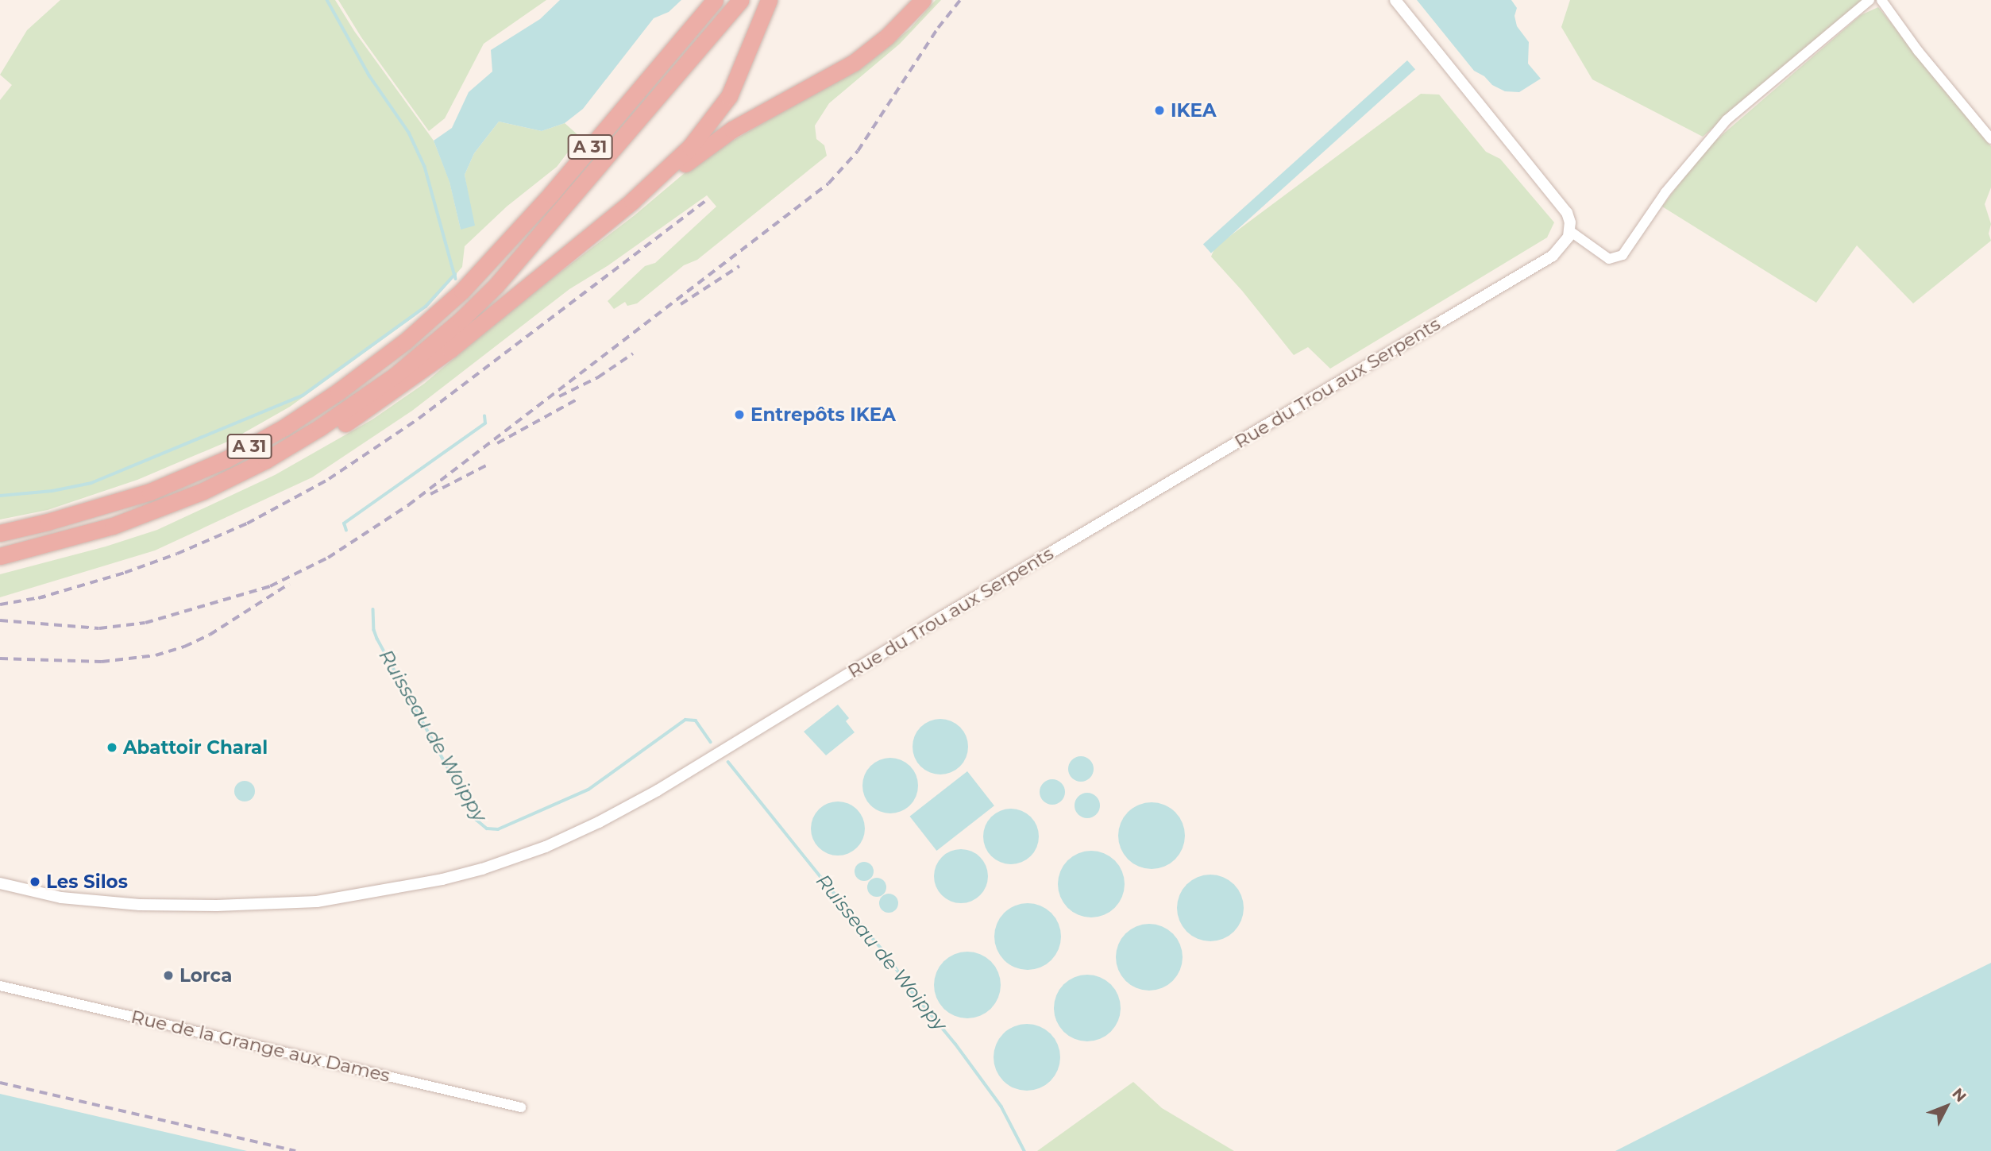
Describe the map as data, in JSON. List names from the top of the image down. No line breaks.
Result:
{"streets":{"highway":["A 31"],"street":["Rue du Trou aux Serpents","Rue de la Grange aux Dames"]},"water":["Ruisseau de Woippy"],"places":["IKEA","Entrepôts IKEA","Abattoir Charal","Les Silos","Lorca"],"north":"top right"}
